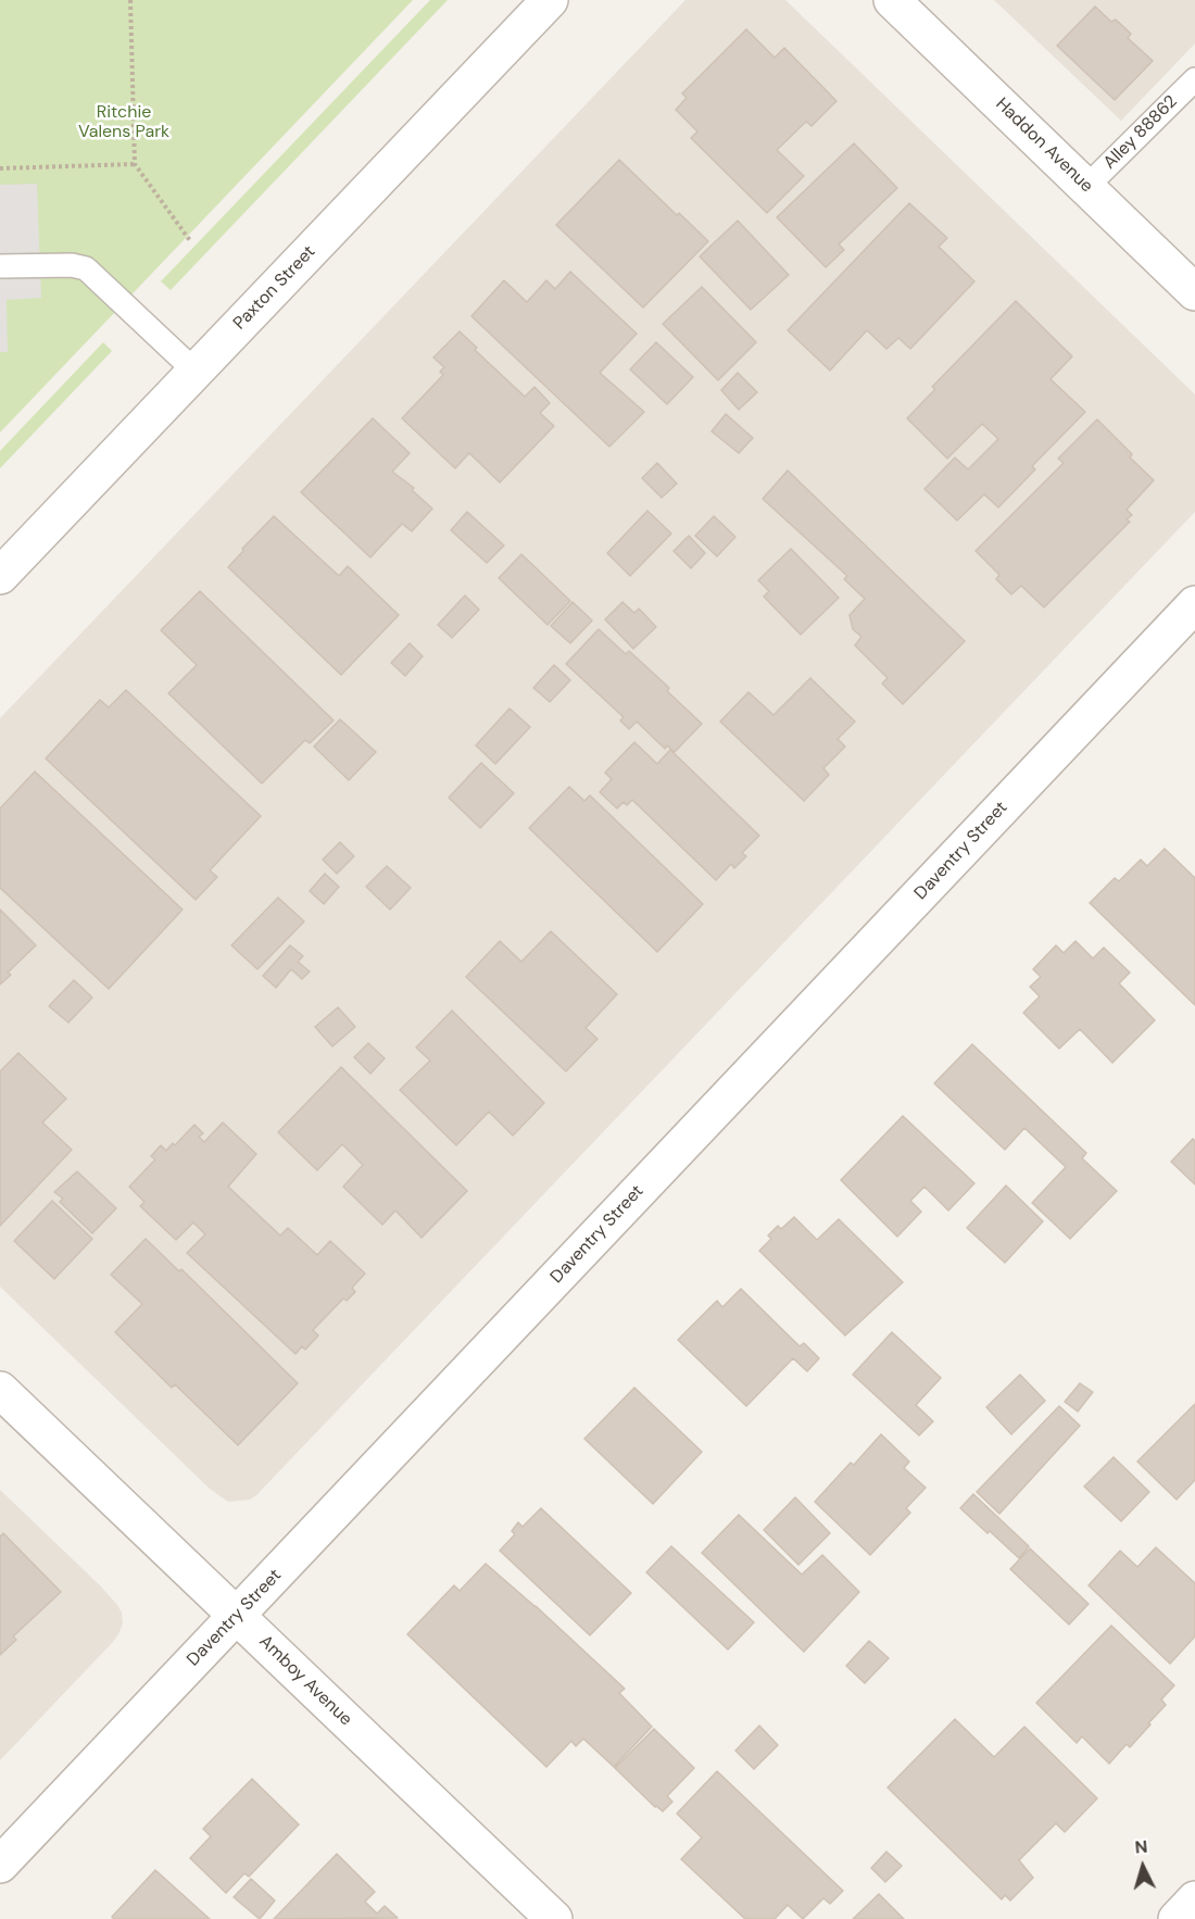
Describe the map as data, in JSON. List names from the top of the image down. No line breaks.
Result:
{"streets":{"street":["Haddon Avenue","Paxton Street","Daventry Street","Amboy Avenue"],"lane":["Alley 88862"]},"crossings":[["Alley 88862","Haddon Avenue"],["Daventry Street","Amboy Avenue"]],"parks":["Ritchie Valens Park"],"north":"top"}
